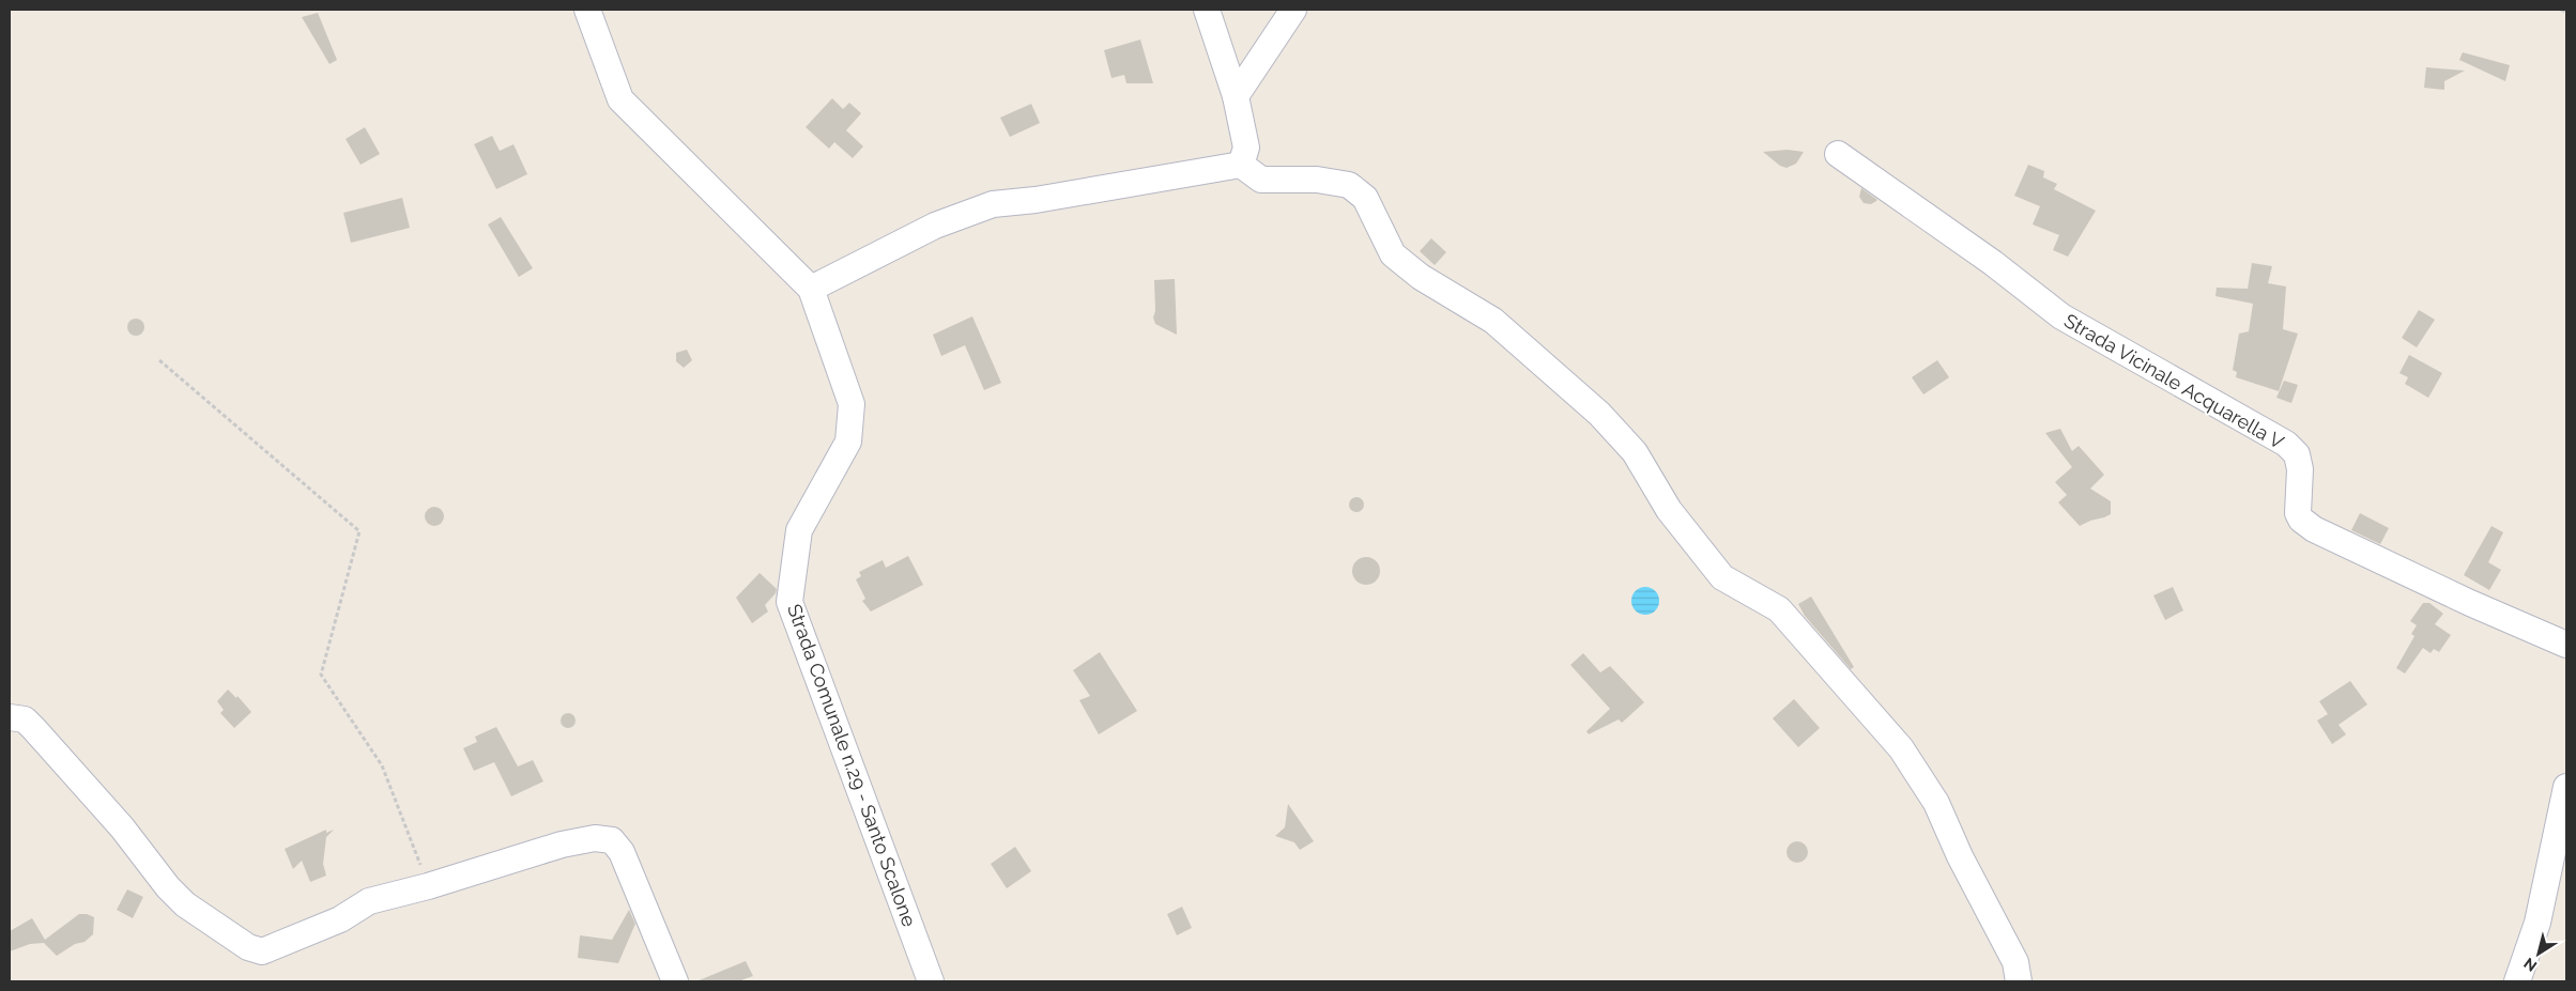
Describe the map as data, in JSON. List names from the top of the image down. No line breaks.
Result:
{"streets":{"street":["Strada Vicinale Acquarella V","Strada Comunale n.29 - Santo Scalone"]},"north":"bottom left"}
